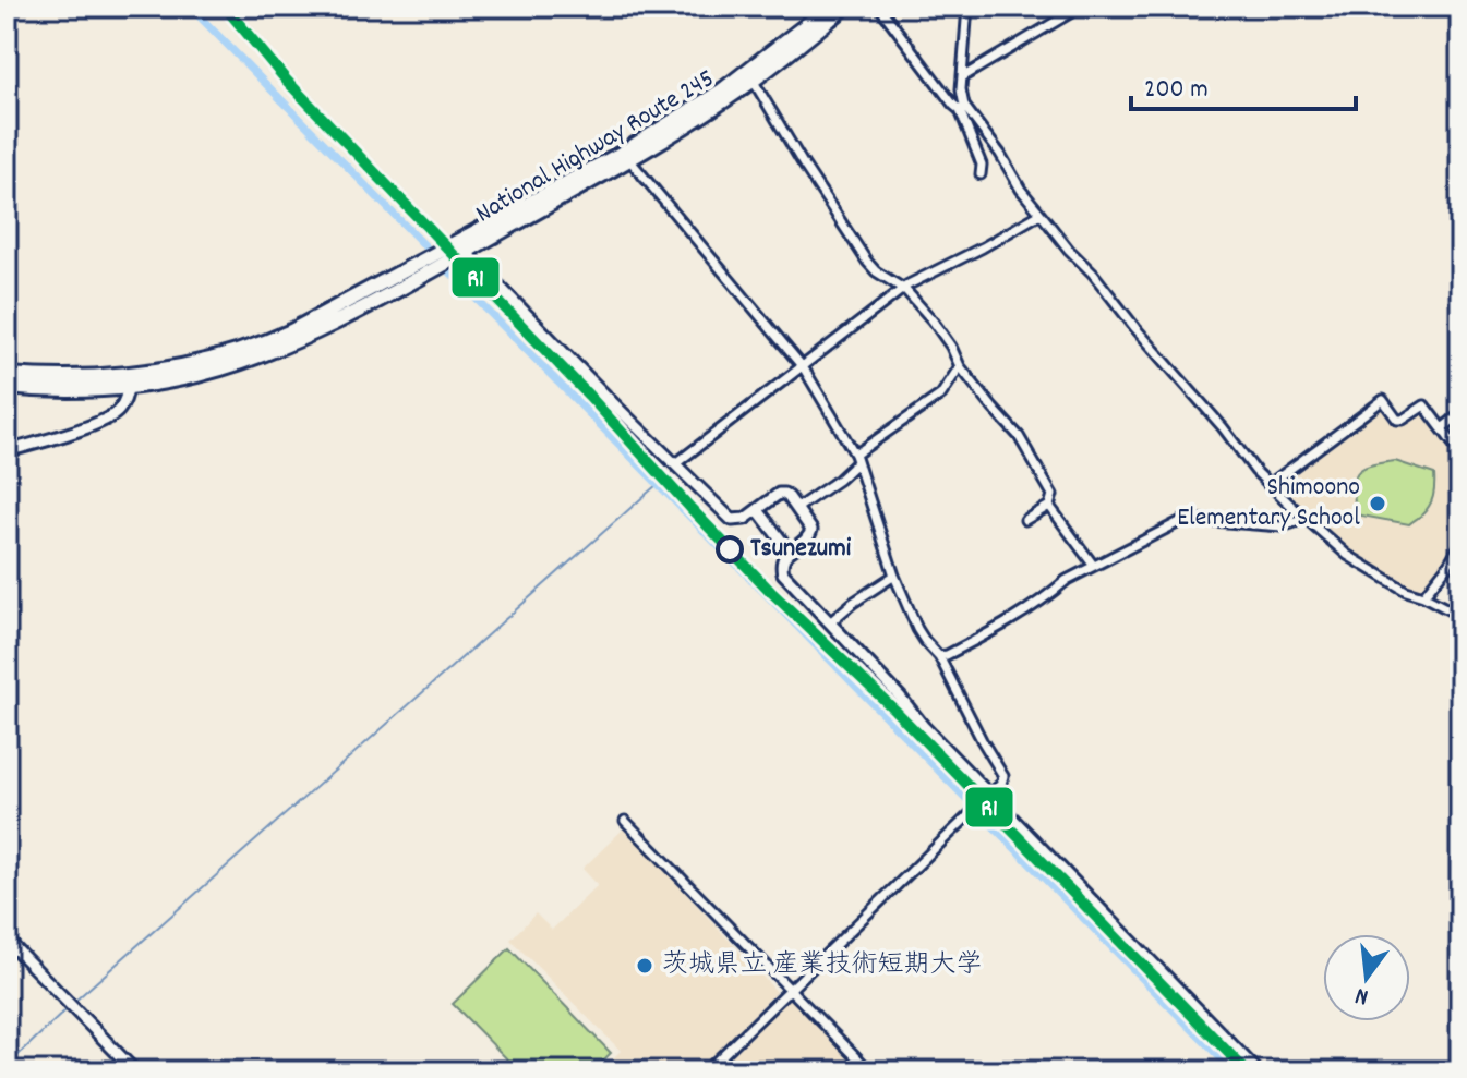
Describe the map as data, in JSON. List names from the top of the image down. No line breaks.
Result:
{"streets":{"highway":["National Highway Route 245"]},"places":["Shimoono Elementary School","Tsunezumi","茨城県立 産業技術短期大学"],"lines":["transit line R1"],"scale_bar":"200 m","north":"bottom"}
